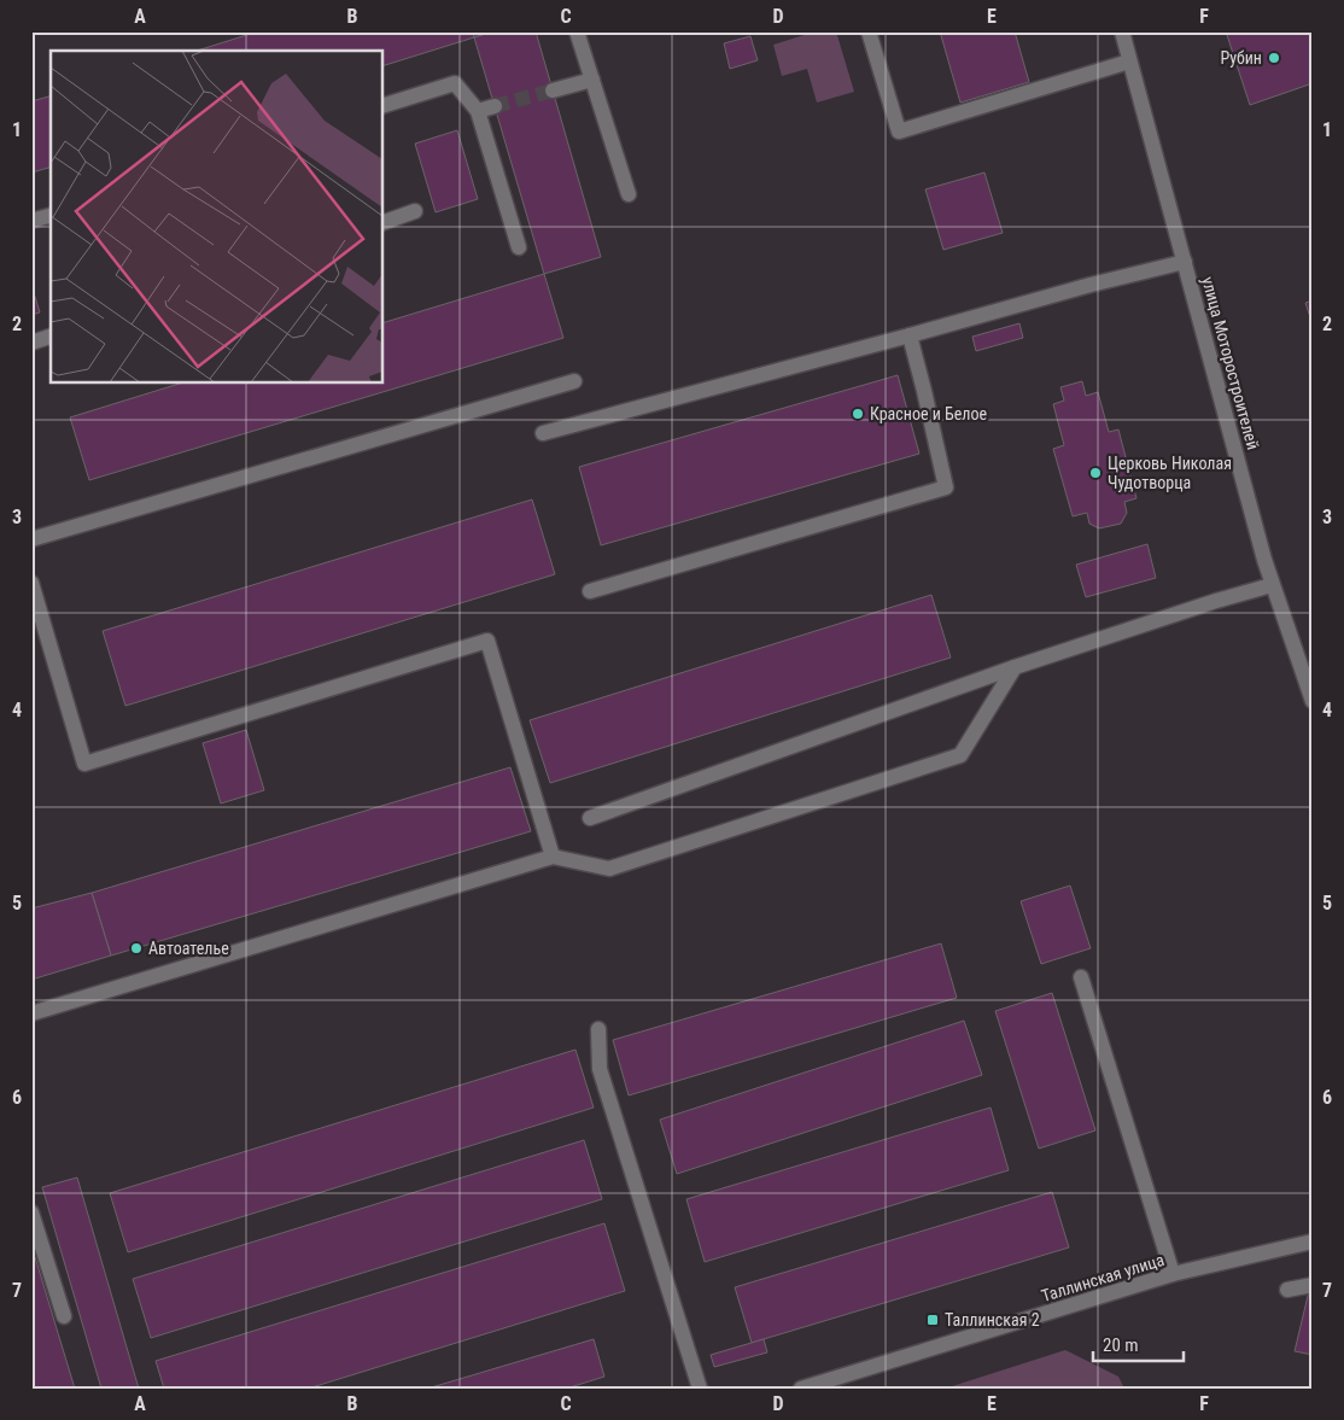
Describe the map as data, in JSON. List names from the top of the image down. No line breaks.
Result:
{"streets":{"street":["улица Моторостроителей","Таллинская улица"]},"places":{"other":["Рубин","Красное и Белое","Церковь Николая Чудотворца","Автоателье"],"transit":["Таллинская 2"]},"scale_bar":"20 m","grid":{"columns":["A","B","C","D","E","F"],"rows":["1","2","3","4","5","6","7"]}}
